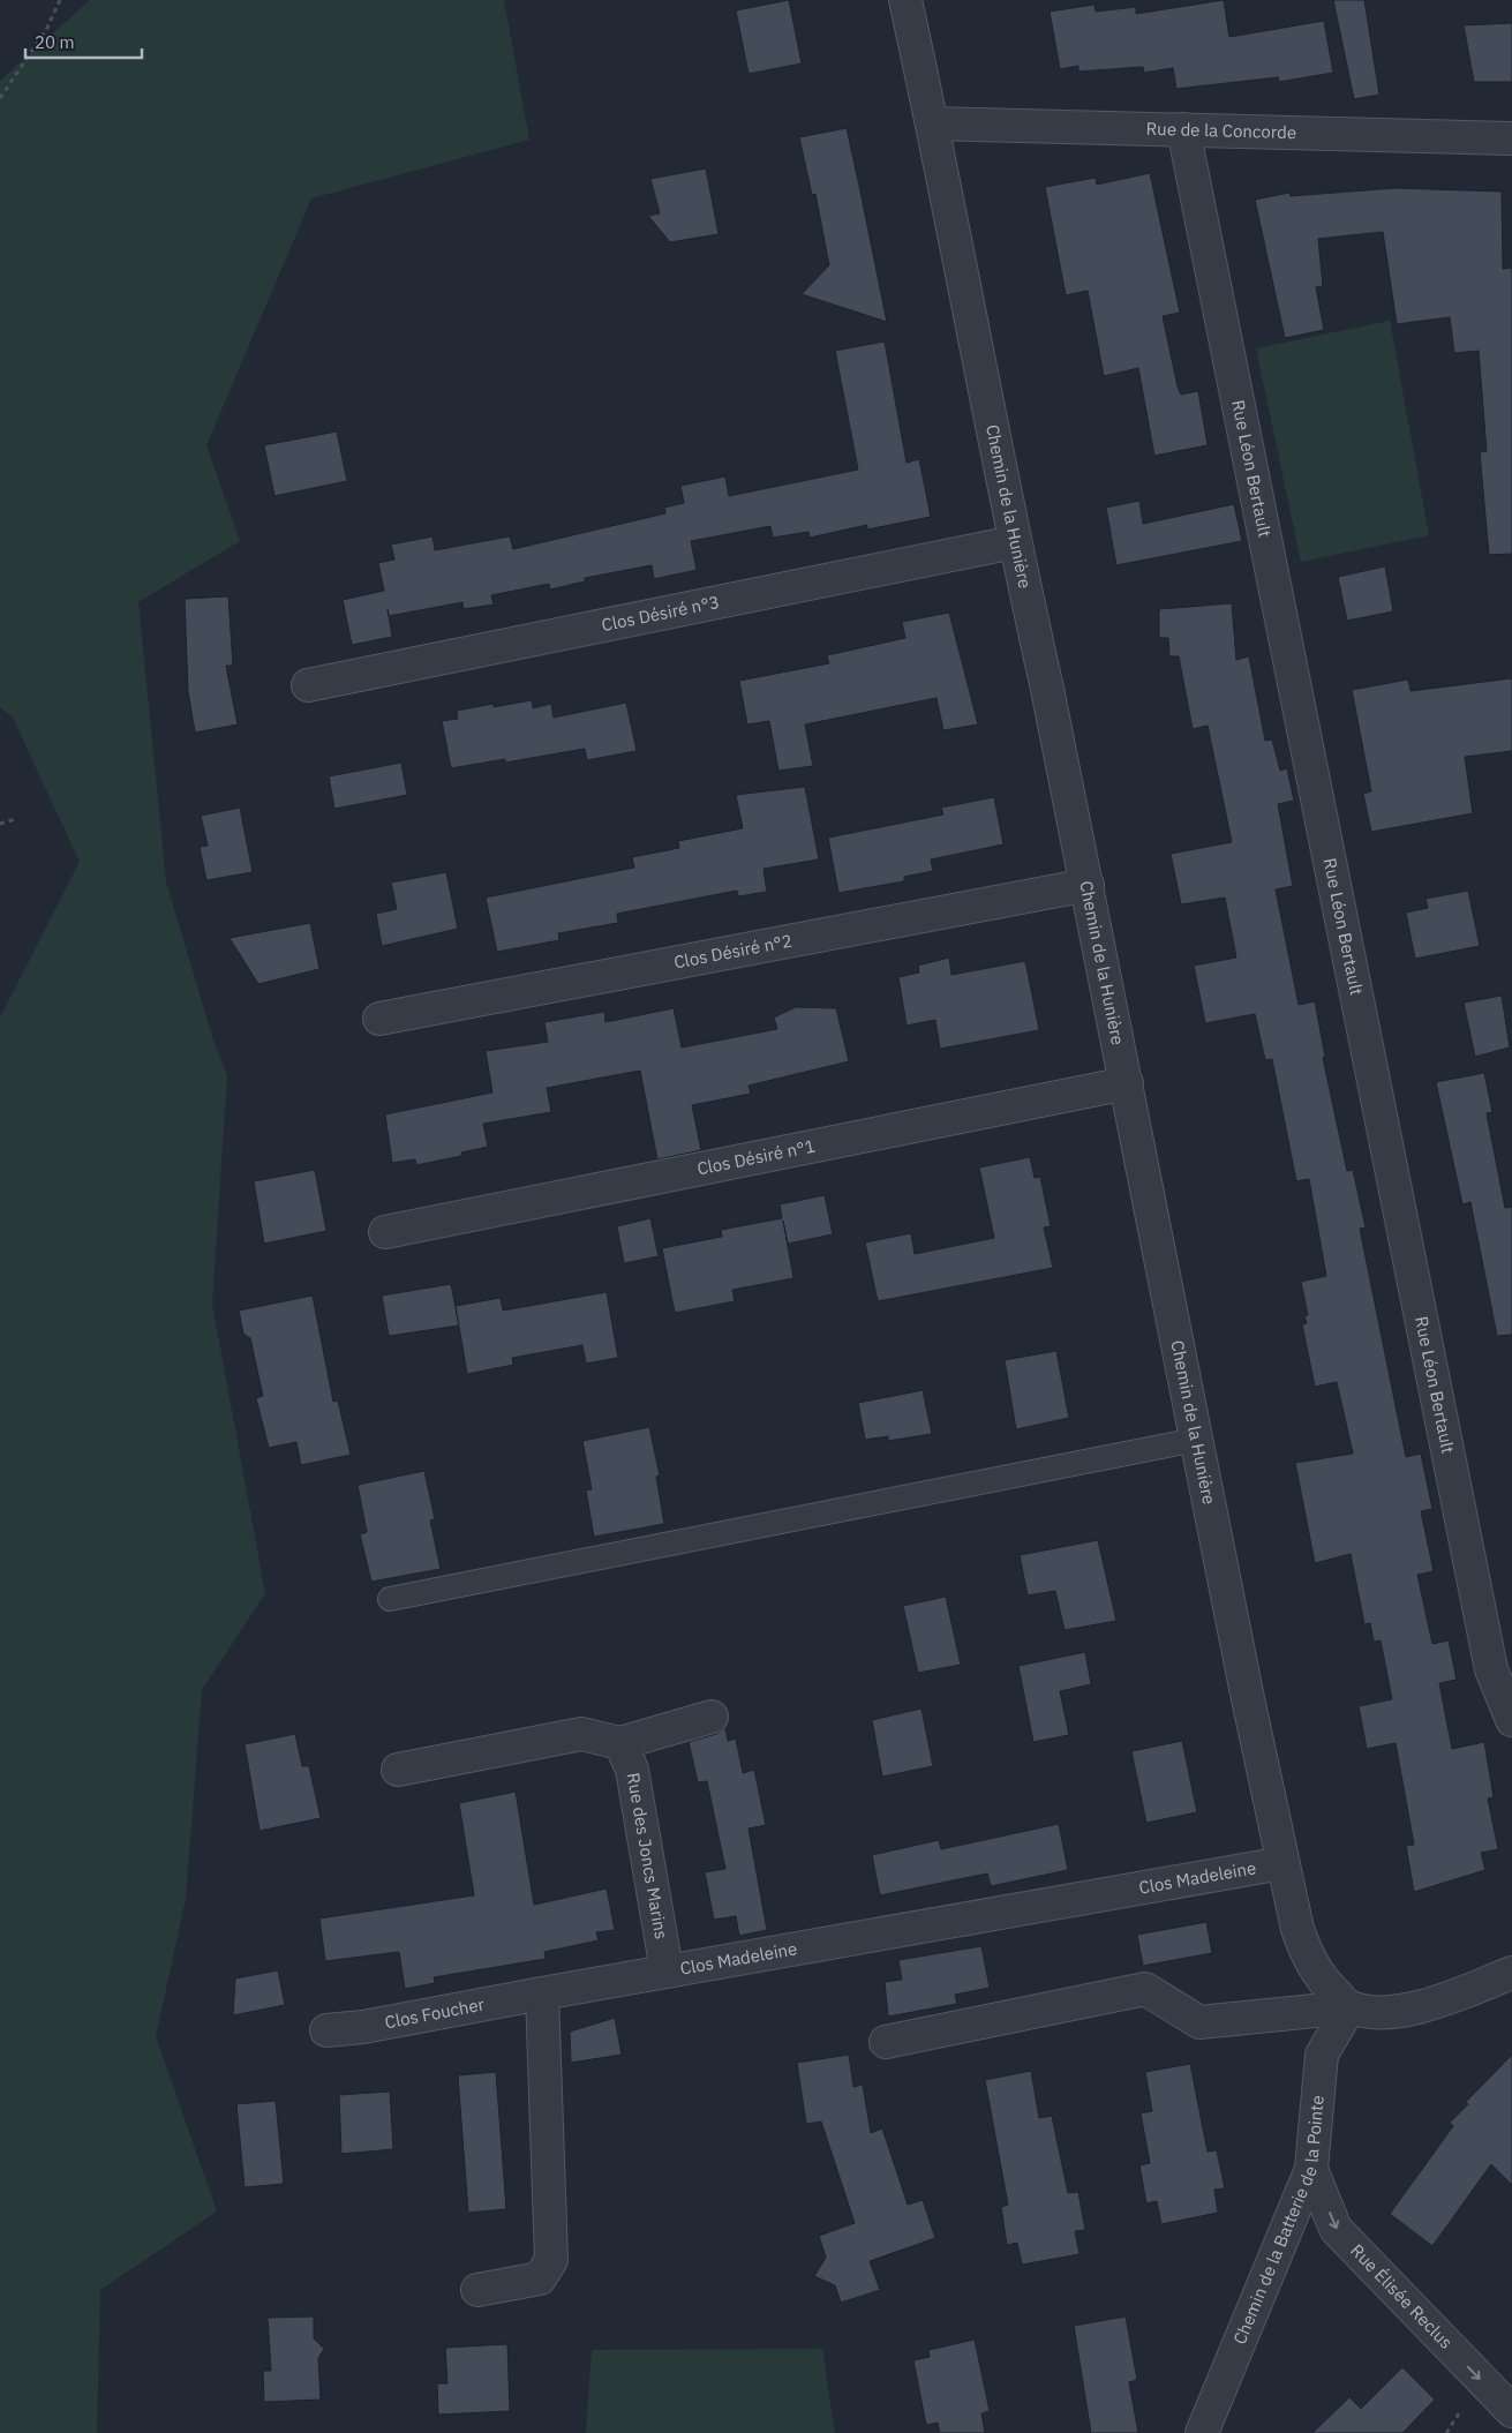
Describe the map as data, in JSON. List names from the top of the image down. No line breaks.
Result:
{"streets":{"street":["Rue de la Concorde","Rue Léon Bertault","Chemin de la Hunière","Clos Désiré n°3","Clos Désiré n°2","Clos Désiré n°1","Rue des Joncs Marins","Clos Madeleine","Clos Foucher","Chemin de la Batterie de la Pointe","Rue Élisée Reclus"]},"crossings":[["Rue de la Concorde","Rue Léon Bertault"],["Rue de la Concorde","Chemin de la Hunière"],["Chemin de la Hunière","Clos Désiré n°3"],["Chemin de la Hunière","Clos Désiré n°2"],["Chemin de la Hunière","Clos Désiré n°1"],["Chemin de la Hunière","Clos Madeleine"],["Chemin de la Hunière","Chemin de la Batterie de la Pointe"],["Rue des Joncs Marins","Clos Madeleine"],["Clos Madeleine","Clos Foucher"],["Chemin de la Batterie de la Pointe","Rue Élisée Reclus"]],"one_way":["Rue Élisée Reclus"],"scale_bar":"20 m"}
